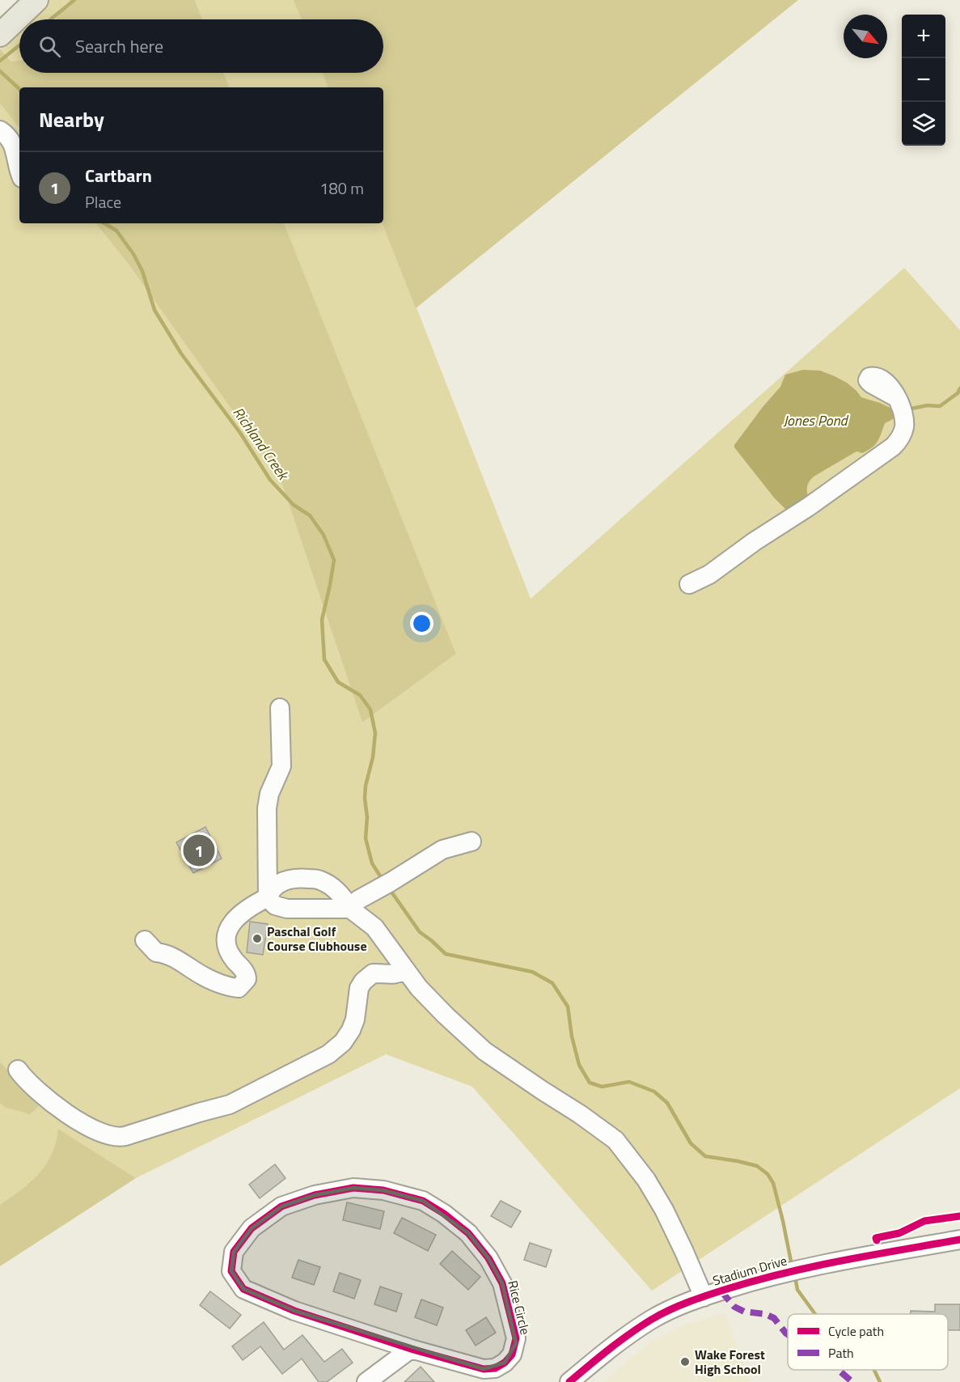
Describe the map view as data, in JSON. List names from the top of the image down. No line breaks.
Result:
{"streets":{"street":["Stadium Drive","Rice Circle"]},"water":["Jones Pond","Richland Creek"],"places":["Paschal Golf Course Clubhouse","Wake Forest High School"],"legend":["Cycle path","Path"],"north":"bottom right","page":{"map_buttons":["+","−"],"search":"Search here","heading":"Nearby","list":[{"mark":"1","name":"Cartbarn","note":"Place","value":"180 m"}],"pins":"1"}}
